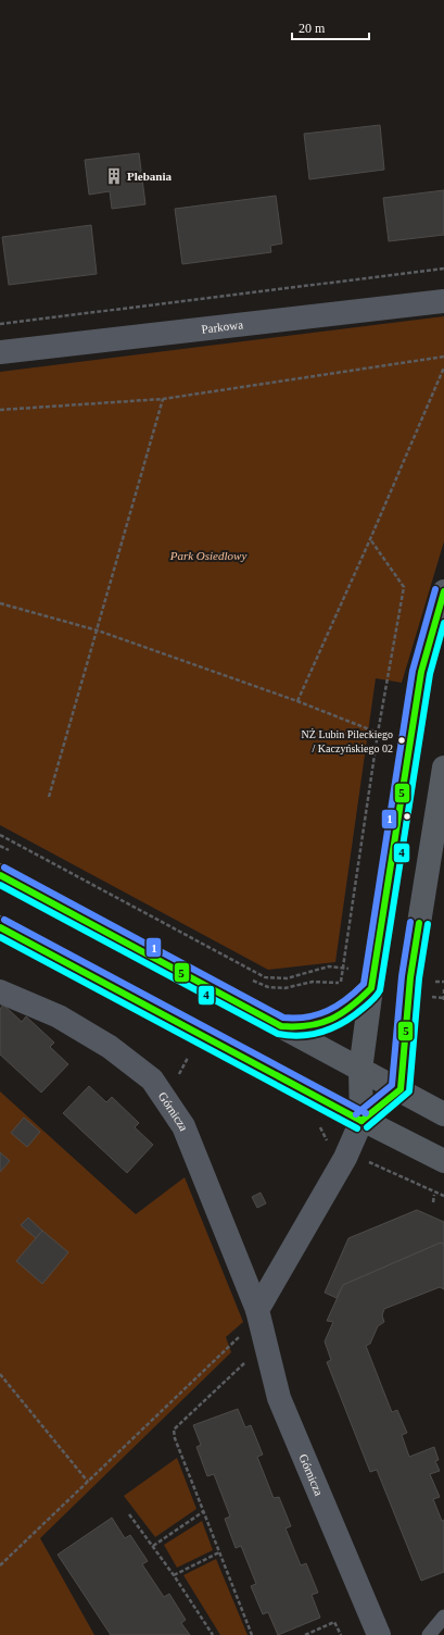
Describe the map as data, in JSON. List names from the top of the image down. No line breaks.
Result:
{"streets":{"street":["Parkowa","Górnicza"]},"parks":["Park Osiedlowy"],"places":{"building":["Plebania"],"other":["NŻ Lubin Pileckiego / Kaczyńskiego 02"]},"lines":["transit line 1","transit line 5","transit line 4"],"scale_bar":"20 m"}
